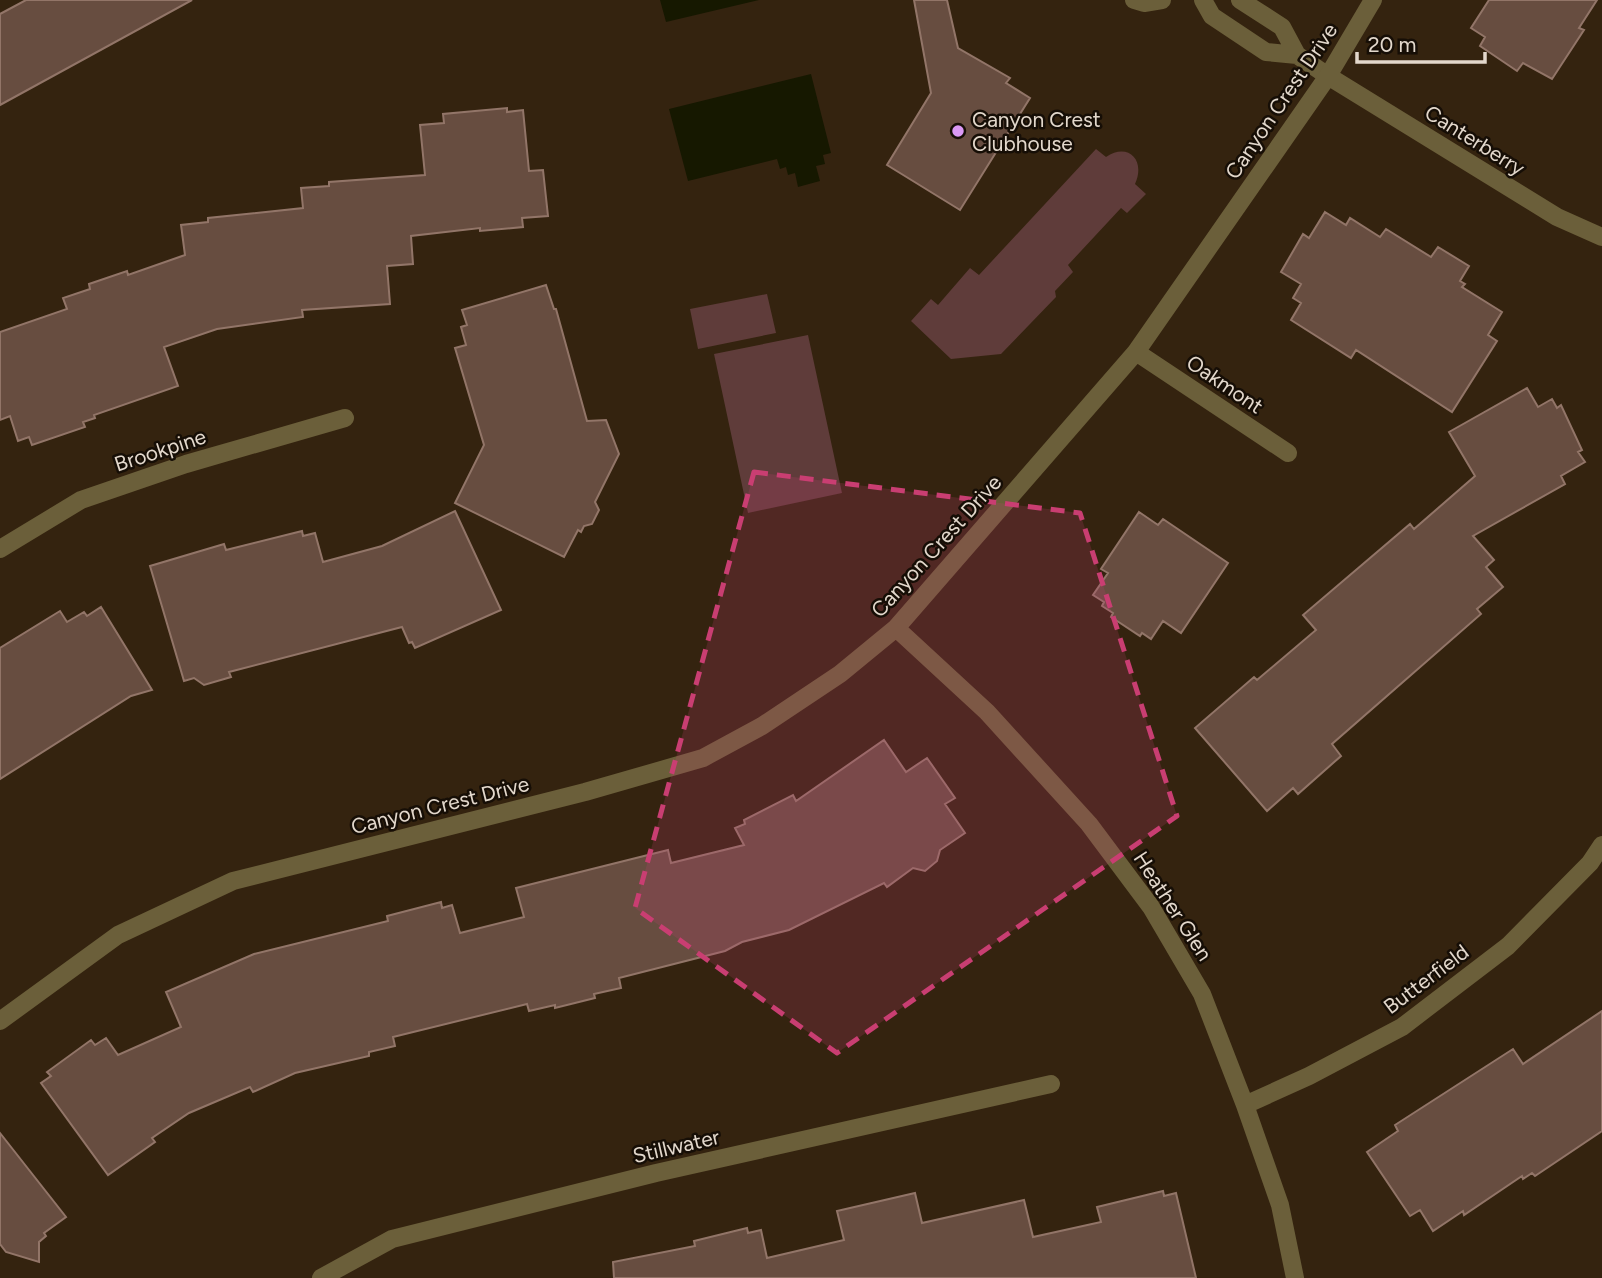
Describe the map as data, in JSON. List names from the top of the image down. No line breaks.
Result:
{"streets":{"street":["Canyon Crest Drive","Canterberry","Oakmont","Brookpine","Heather Glen","Butterfield","Stillwater"]},"crossings":[["Canyon Crest Drive","Canterberry"],["Canyon Crest Drive","Oakmont"],["Canyon Crest Drive","Heather Glen"],["Heather Glen","Butterfield"]],"places":["Canyon Crest Clubhouse"],"scale_bar":"20 m"}
